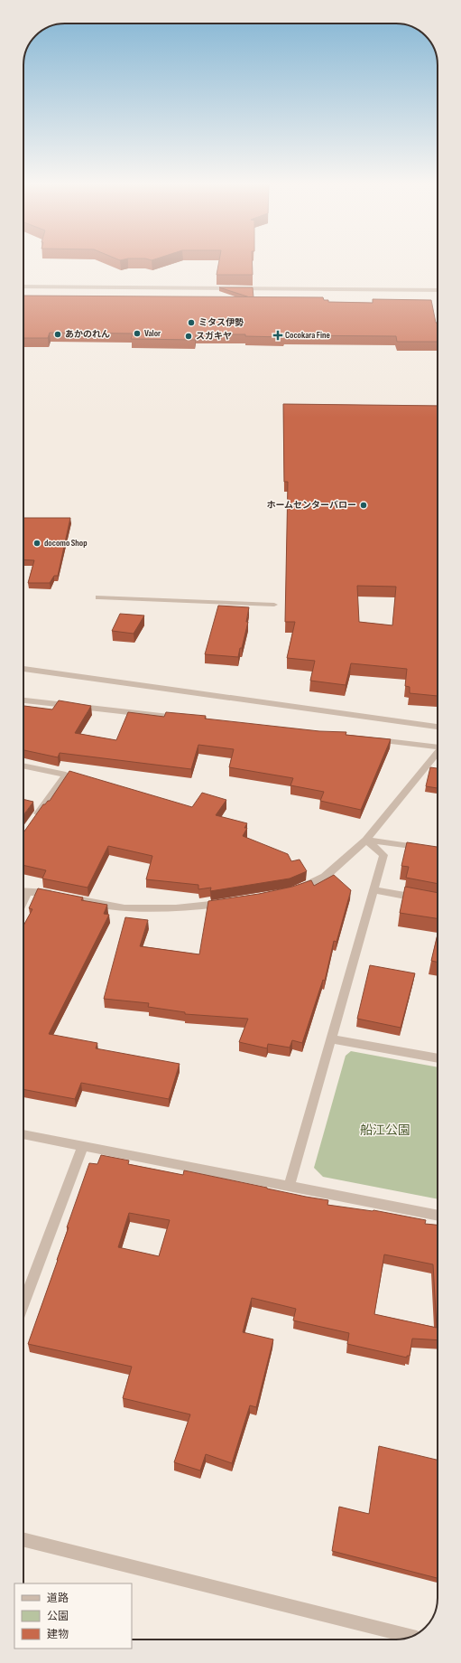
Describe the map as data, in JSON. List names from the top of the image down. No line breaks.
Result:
{"parks":["船江公園"],"places":{"other":["ミタス伊勢","Valor","あかのれん","スガキヤ","ホームセンターバロー","docomo Shop"],"health":["Cocokara Fine"]},"legend":["道路","公園","建物"]}
